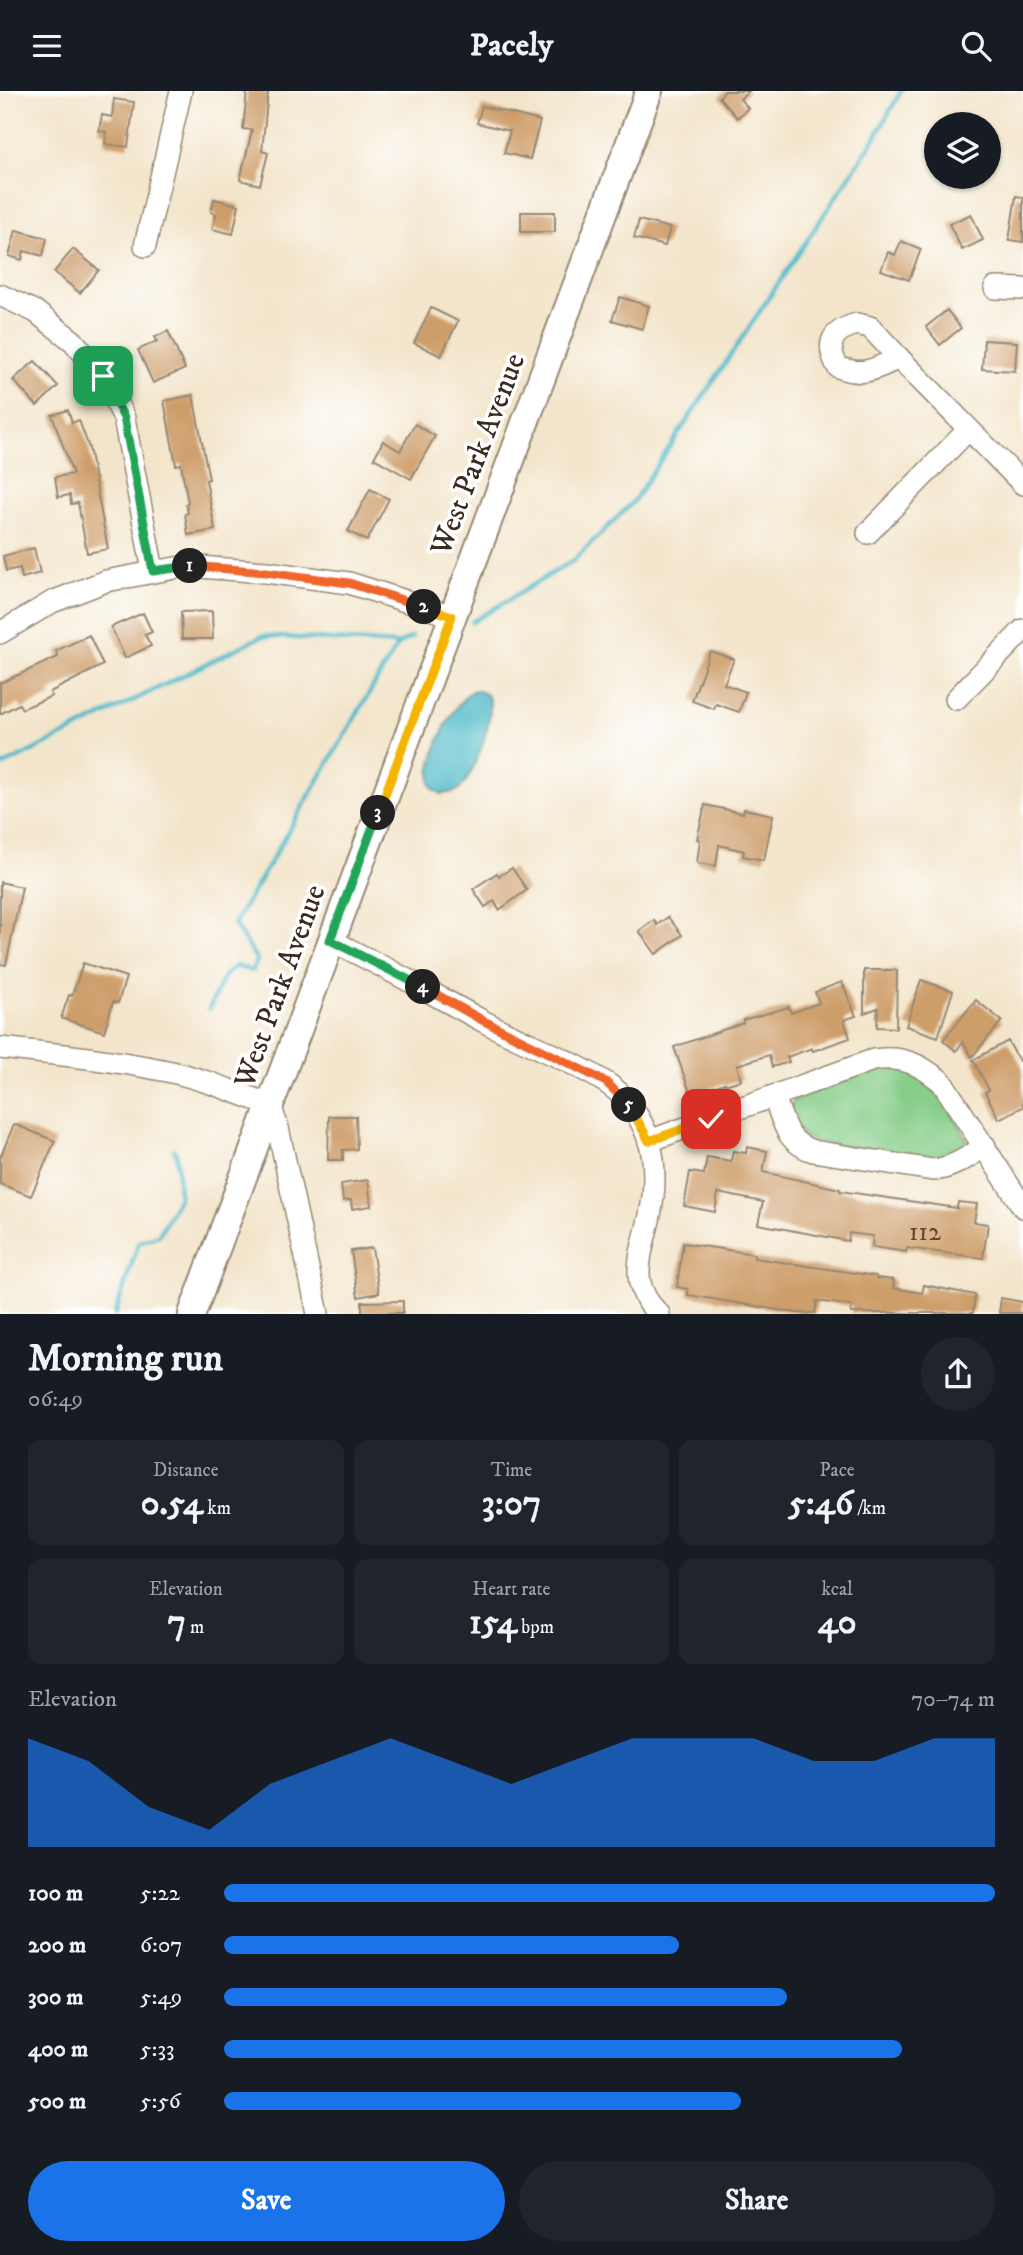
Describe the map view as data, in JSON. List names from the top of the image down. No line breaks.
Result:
{"streets":{"main road":["West Park Avenue"]},"house_numbers":["112"],"page":{"header":"Pacely","pins":["1","2","3","4","5"],"heading":["Morning run","06:49"],"stats":[["Distance","0.54 km"],["Time","3:07"],["Pace","5:46 /km"],["Elevation","7 m"],["Heart rate","154 bpm"],["kcal","40"]],"chart":["Elevation","70–74 m"],"list":[{"name":"100 m","note":"5:22"},{"name":"200 m","note":"6:07"},{"name":"300 m","note":"5:49"},{"name":"400 m","note":"5:33"},{"name":"500 m","note":"5:56"}],"buttons":["Save","Share"]}}
